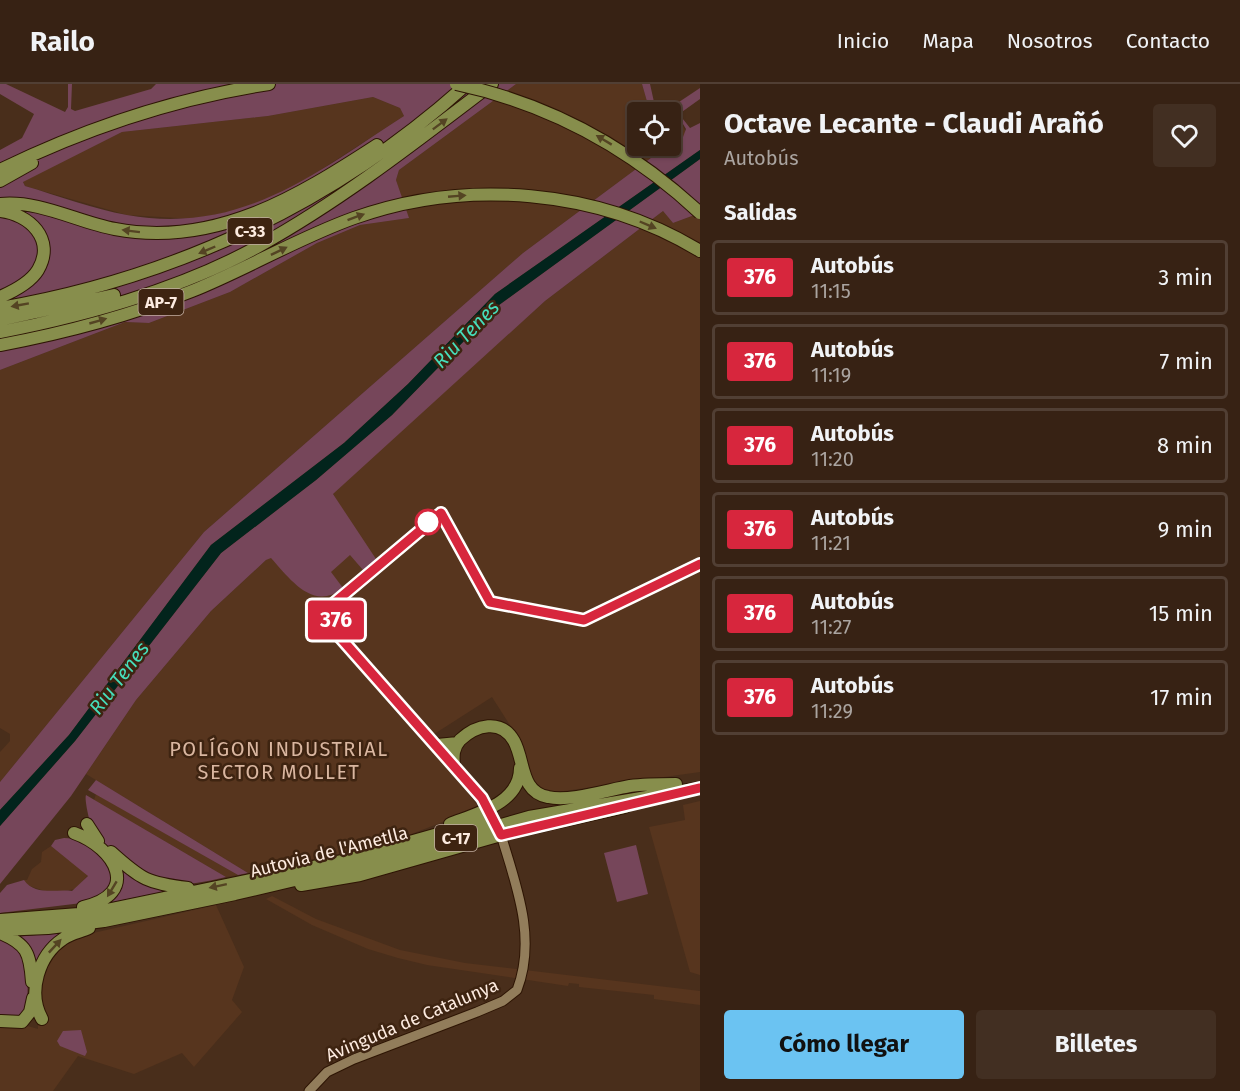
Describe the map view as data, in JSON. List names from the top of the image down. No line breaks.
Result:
{"streets":{"highway":["C-33","AP-7","C-17","Autovia de l'Ametlla"],"street":["Avinguda de Catalunya"]},"districts":["POLÍGON INDUSTRIAL SECTOR MOLLET"],"water":["Riu Tenes"],"lines":["bus line 376"],"page":{"header":"Railo","nav":["Inicio","Mapa","Nosotros","Contacto"],"on_map":"376","heading":[["Octave Lecante - Claudi Arañó","Autobús"],"Salidas"],"list":[{"mark":"376","name":"Autobús","note":"11:15","value":"3 min"},{"mark":"376","name":"Autobús","note":"11:19","value":"7 min"},{"mark":"376","name":"Autobús","note":"11:20","value":"8 min"},{"mark":"376","name":"Autobús","note":"11:21","value":"9 min"},{"mark":"376","name":"Autobús","note":"11:27","value":"15 min"},{"mark":"376","name":"Autobús","note":"11:29","value":"17 min"}],"buttons":["Cómo llegar","Billetes"]}}
